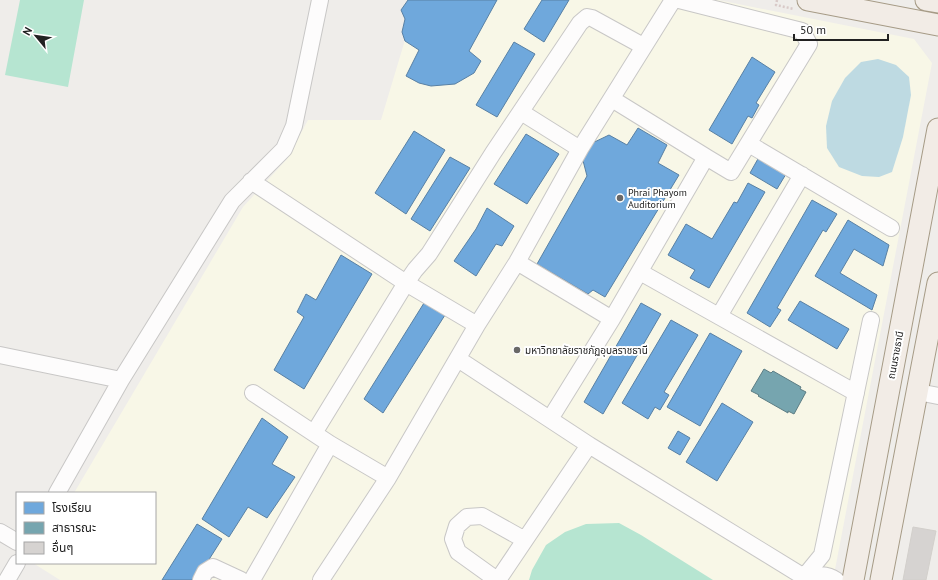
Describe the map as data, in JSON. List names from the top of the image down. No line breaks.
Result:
{"streets":{"main road":["ถนนราชธานี"]},"places":["Phrai Phayom Auditorium","มหาวิทยาลัยราชภัฏอุบลราชธานี"],"legend":["โรงเรียน","สาธารณะ","อื่นๆ"],"scale_bar":"50 m","north":"top left"}
